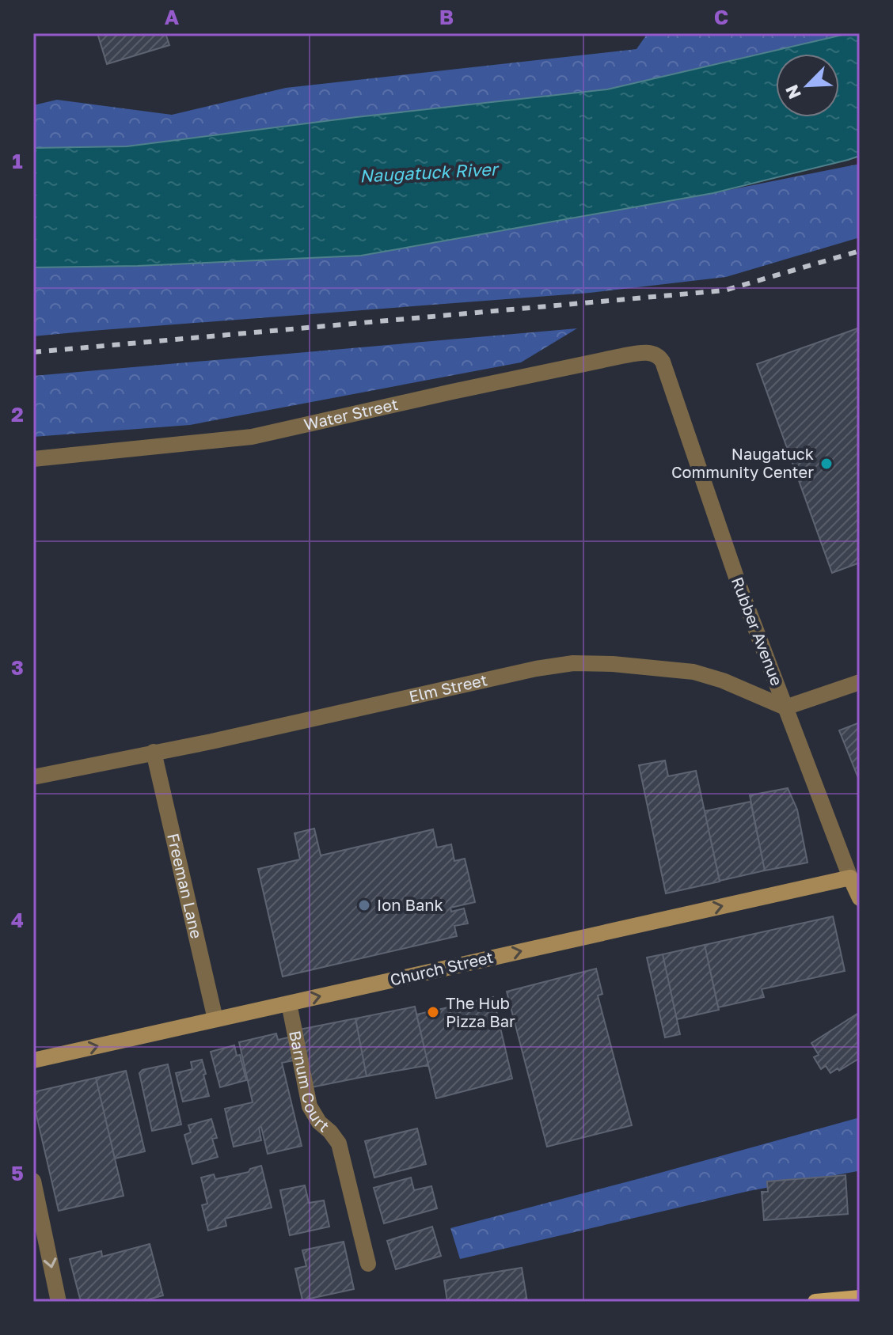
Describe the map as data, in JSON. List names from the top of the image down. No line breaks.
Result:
{"streets":{"street":["Water Street","Rubber Avenue","Elm Street","Freeman Lane","Church Street","Barnum Court"]},"crossings":[["Water Street","Rubber Avenue"],["Rubber Avenue","Elm Street"],["Rubber Avenue","Church Street"],["Elm Street","Freeman Lane"],["Freeman Lane","Church Street"],["Church Street","Barnum Court"]],"one_way":["Church Street"],"water":["Naugatuck River"],"places":["Naugatuck Community Center","Ion Bank","The Hub Pizza Bar"],"north":"bottom left","grid":{"columns":["A","B","C"],"rows":["1","2","3","4","5"]}}
